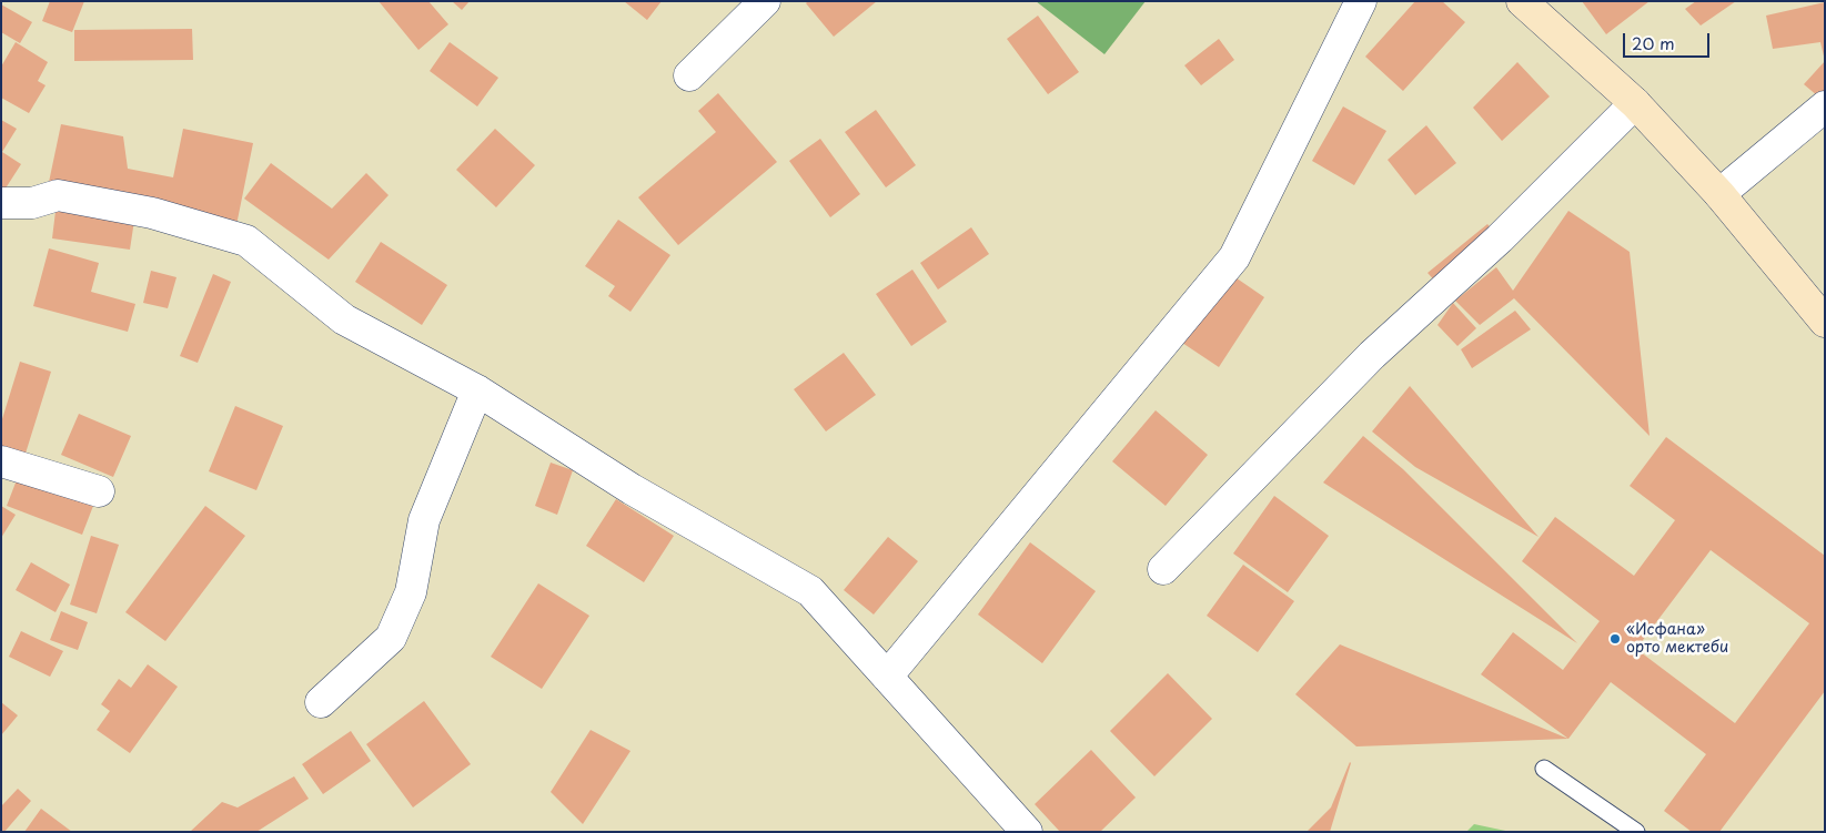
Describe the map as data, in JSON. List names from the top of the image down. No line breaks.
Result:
{"places":["«Исфана» орто мектеби"],"scale_bar":"20 m"}
